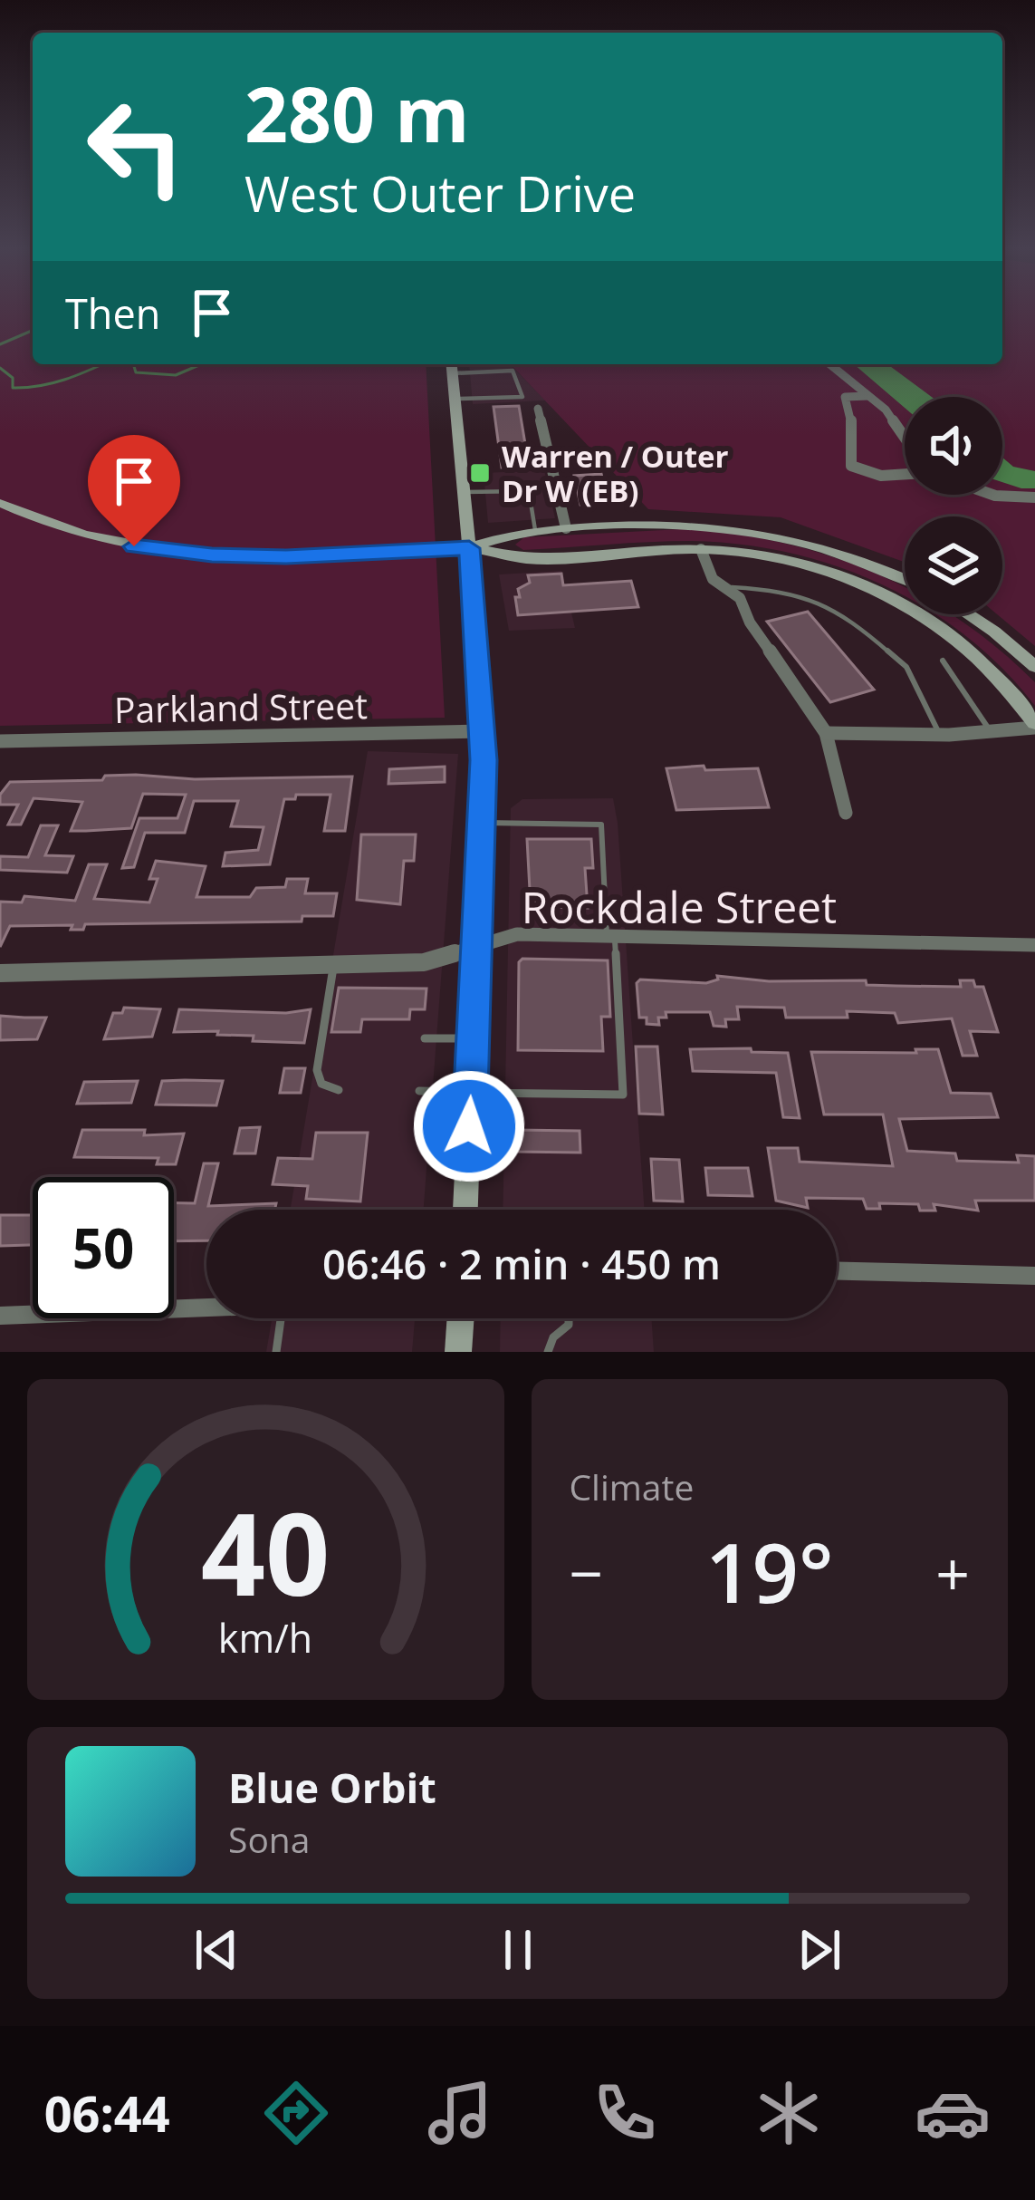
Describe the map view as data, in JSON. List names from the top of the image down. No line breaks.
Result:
{"streets":{"street":["Parkland Street","Rockdale Street"]},"places":{"transit":["Warren / Outer Dr W (EB)"]},"page":{"turn":["280 m","West Outer Drive"],"then":"Then","limit":"50","trip":"06:46 · 2 min · 450 m","tile":"Climate","heat":["−","19°","+"],"song":["Blue Orbit","Sona"],"tabs":"06:44","gauge":["40","km/h"]}}
